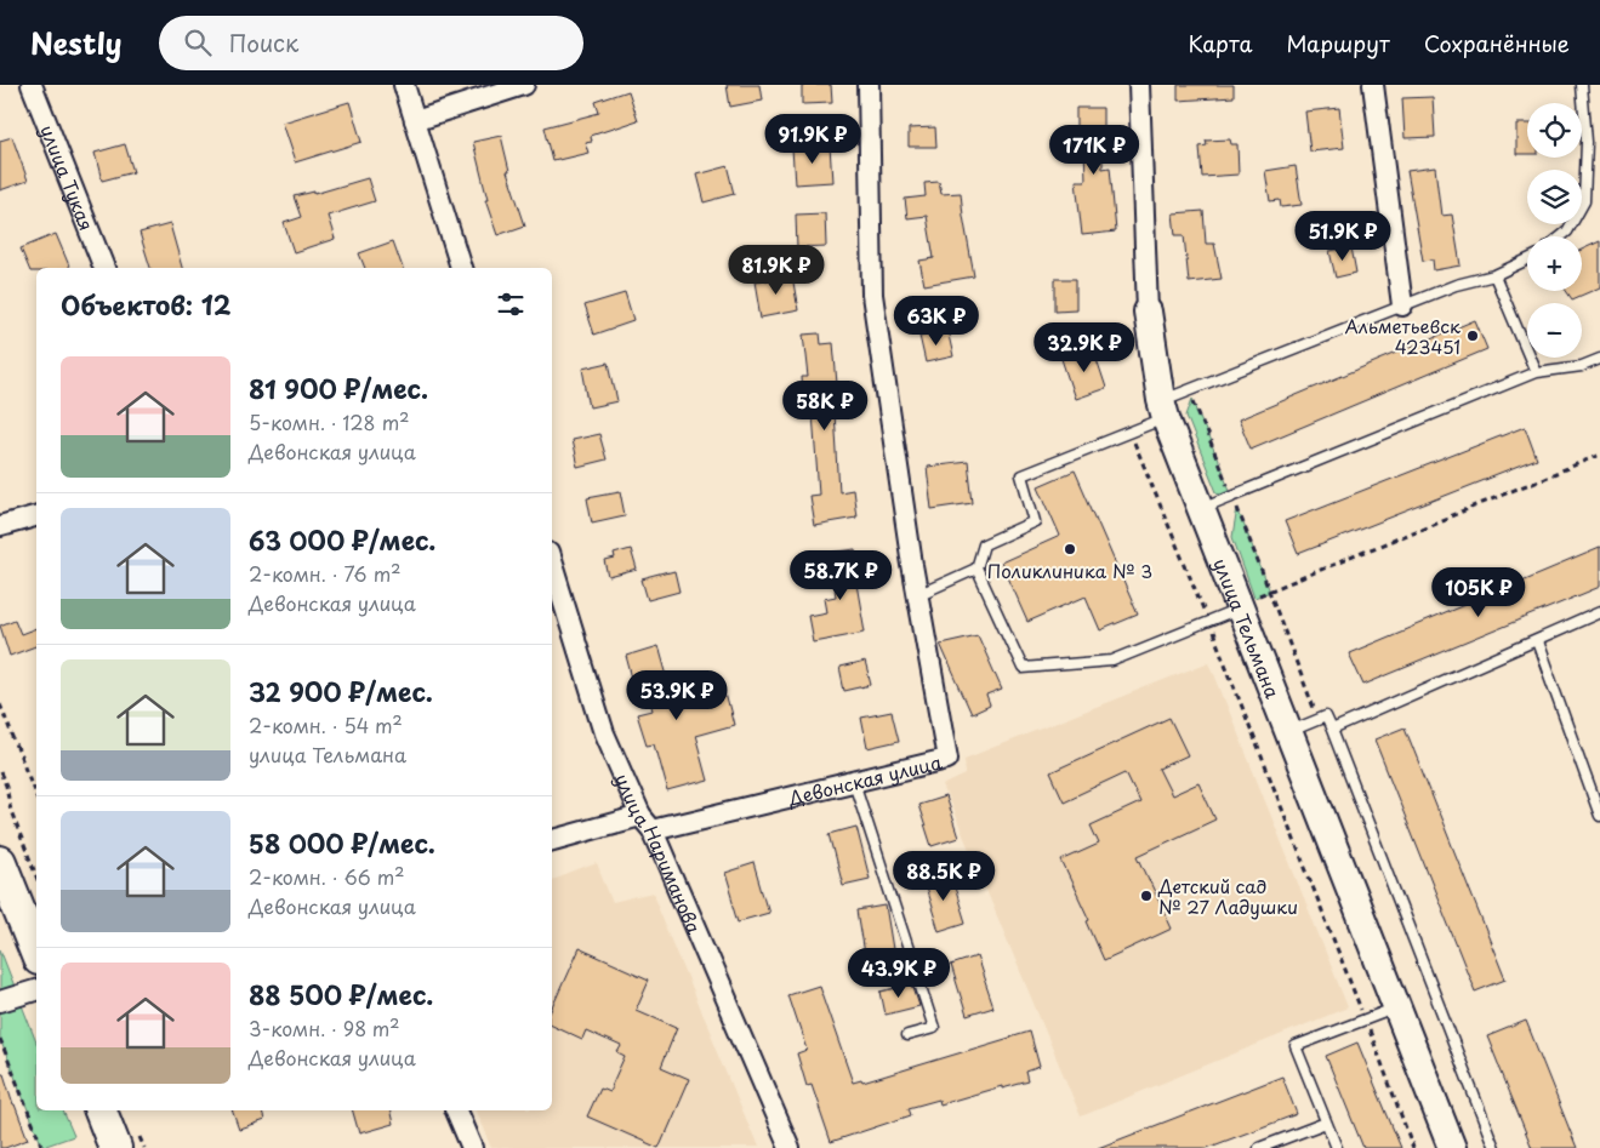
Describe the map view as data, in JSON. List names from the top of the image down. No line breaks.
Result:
{"streets":{"street":["улица Тукая","улица Тельмана","Девонская улица","улица Нариманова"]},"crossings":[["Девонская улица","улица Нариманова"]],"places":["Альметьевск 423451","Поликлиника № 3","Детский сад № 27 Ладушки"],"page":{"header":"Nestly","search":"Поиск","nav":["Карта","Маршрут","Сохранённые"],"map_buttons":["+","−"],"price":["91.9K ₽","171K ₽","51.9K ₽","81.9K ₽","63K ₽","32.9K ₽","58K ₽","58.7K ₽","105K ₽","53.9K ₽","88.5K ₽","43.9K ₽"],"heading":"Объектов: 12","list":[{"name":"81 900 ₽/мес.","note":"5-комн. · 128 m² · Девонская улица"},{"name":"63 000 ₽/мес.","note":"2-комн. · 76 m² · Девонская улица"},{"name":"32 900 ₽/мес.","note":"2-комн. · 54 m² · улица Тельмана"},{"name":"58 000 ₽/мес.","note":"2-комн. · 66 m² · Девонская улица"},{"name":"88 500 ₽/мес.","note":"3-комн. · 98 m² · Девонская улица"}]}}
